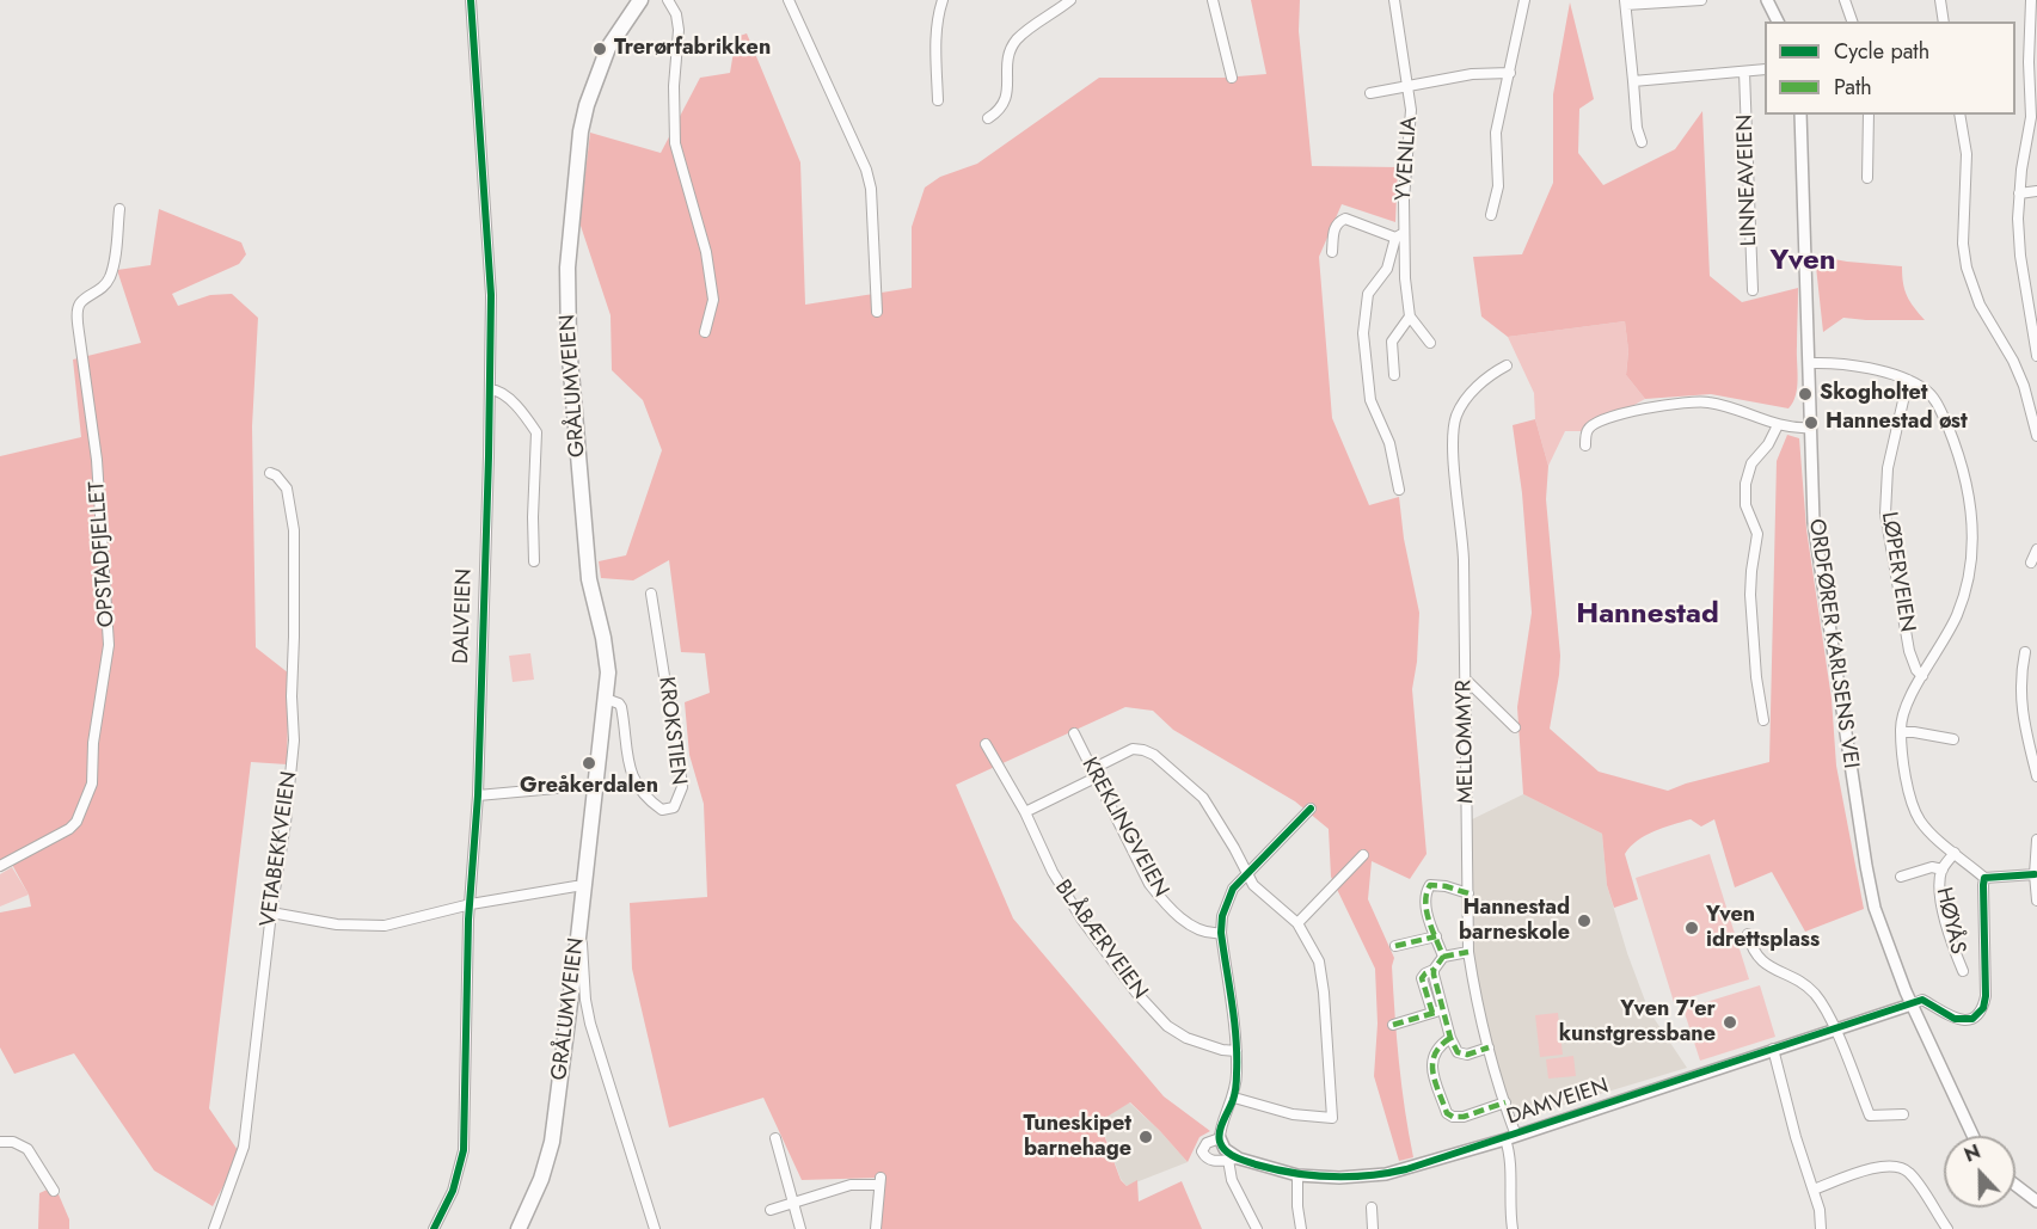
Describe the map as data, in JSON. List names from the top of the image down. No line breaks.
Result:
{"streets":{"main road":["GRÅLUMVEIEN"],"street":["YVENLIA","LINNEAVEIEN","OPSTADFJELLET","LØPERVEIEN","DALVEIEN","ORDFØRER KARLSENS VEI","KROKSTIEN","MELLOMMYR","KREKLINGVEIEN","VETABEKKVEIEN","HØYÅS","BLÅBÆRVEIEN","DAMVEIEN"]},"crossings":[["GRÅLUMVEIEN","KROKSTIEN"],["ORDFØRER KARLSENS VEI","DAMVEIEN"],["MELLOMMYR","DAMVEIEN"]],"districts":["Yven","Hannestad"],"places":["Trerørfabrikken","Skogholtet","Hannestad øst","Greåkerdalen","Hannestad barneskole","Yven idrettsplass","Yven 7'er kunstgressbane","Tuneskipet barnehage"],"legend":["Cycle path","Path"],"north":"top"}
